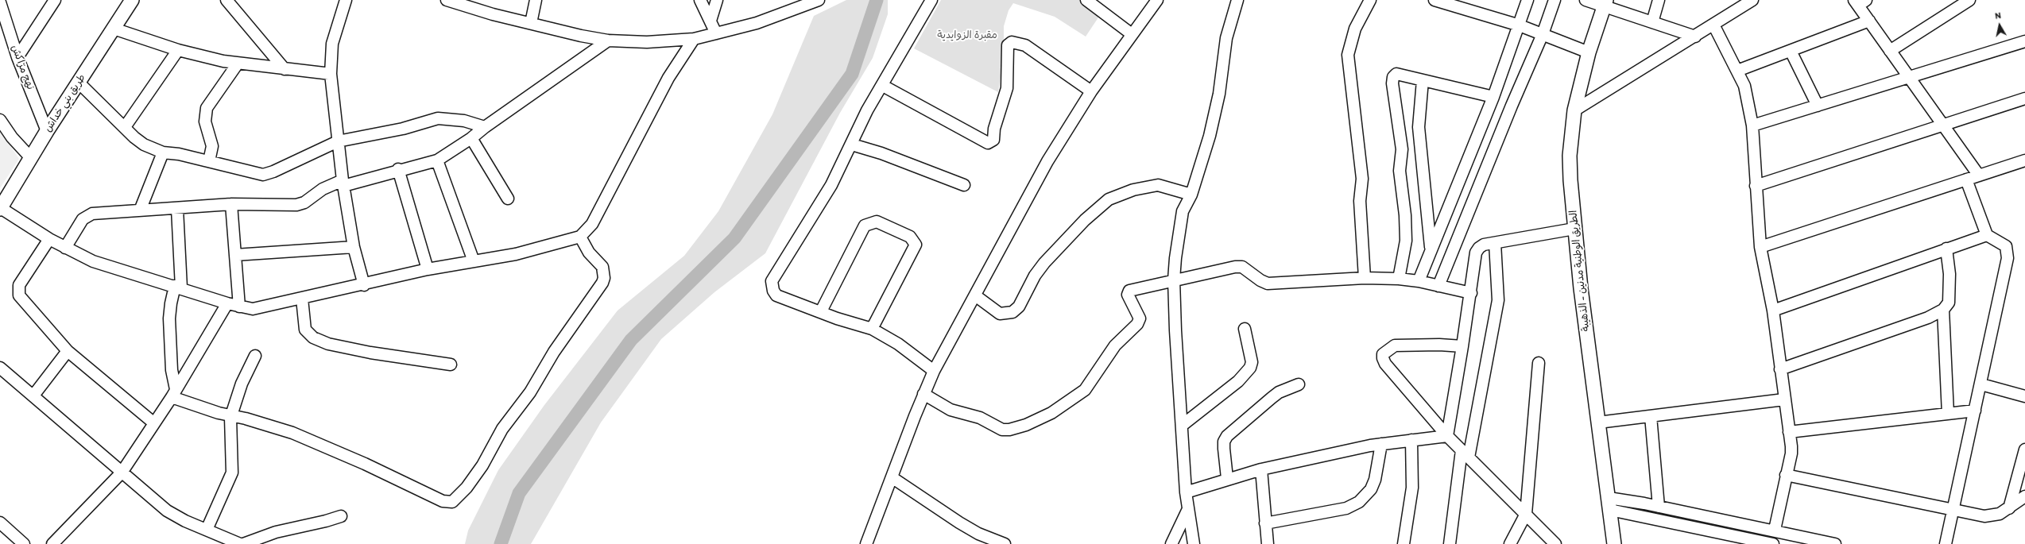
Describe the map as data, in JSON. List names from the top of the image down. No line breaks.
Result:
{"streets":{"main road":["طريق بني خداش","الطريق الوطنية مدنين - الذهيبة"],"street":["نهج مرّاكش"]},"crossings":[["نهج مرّاكش","طريق بني خداش"]],"parks":["مقبرة الزوايدية"],"north":"top"}
